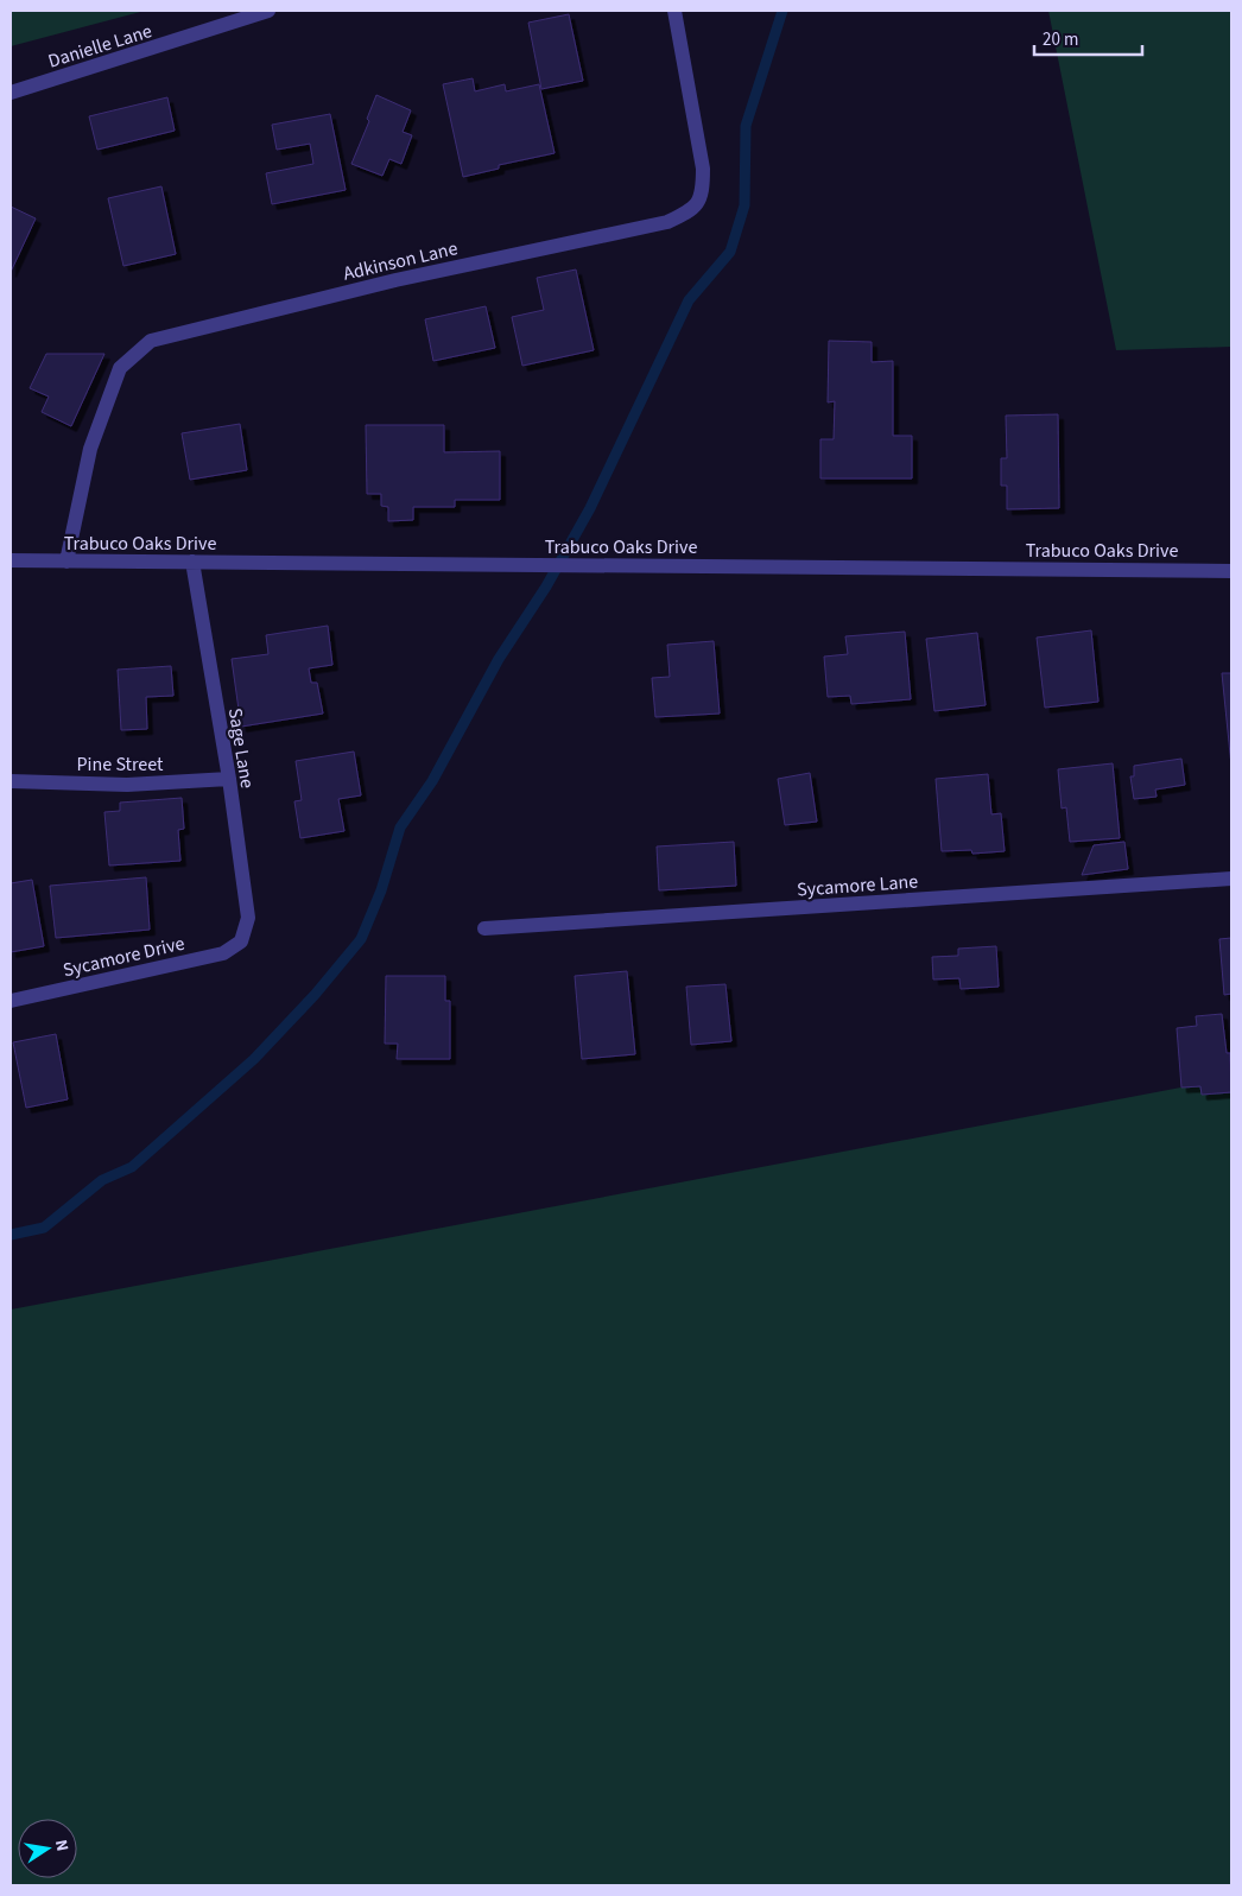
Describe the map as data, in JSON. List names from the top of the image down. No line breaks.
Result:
{"streets":{"street":["Danielle Lane","Adkinson Lane","Trabuco Oaks Drive","Sage Lane","Pine Street","Sycamore Lane","Sycamore Drive"]},"crossings":[["Adkinson Lane","Trabuco Oaks Drive"],["Trabuco Oaks Drive","Sage Lane"],["Sage Lane","Pine Street"],["Sage Lane","Sycamore Drive"]],"scale_bar":"20 m","north":"right"}
